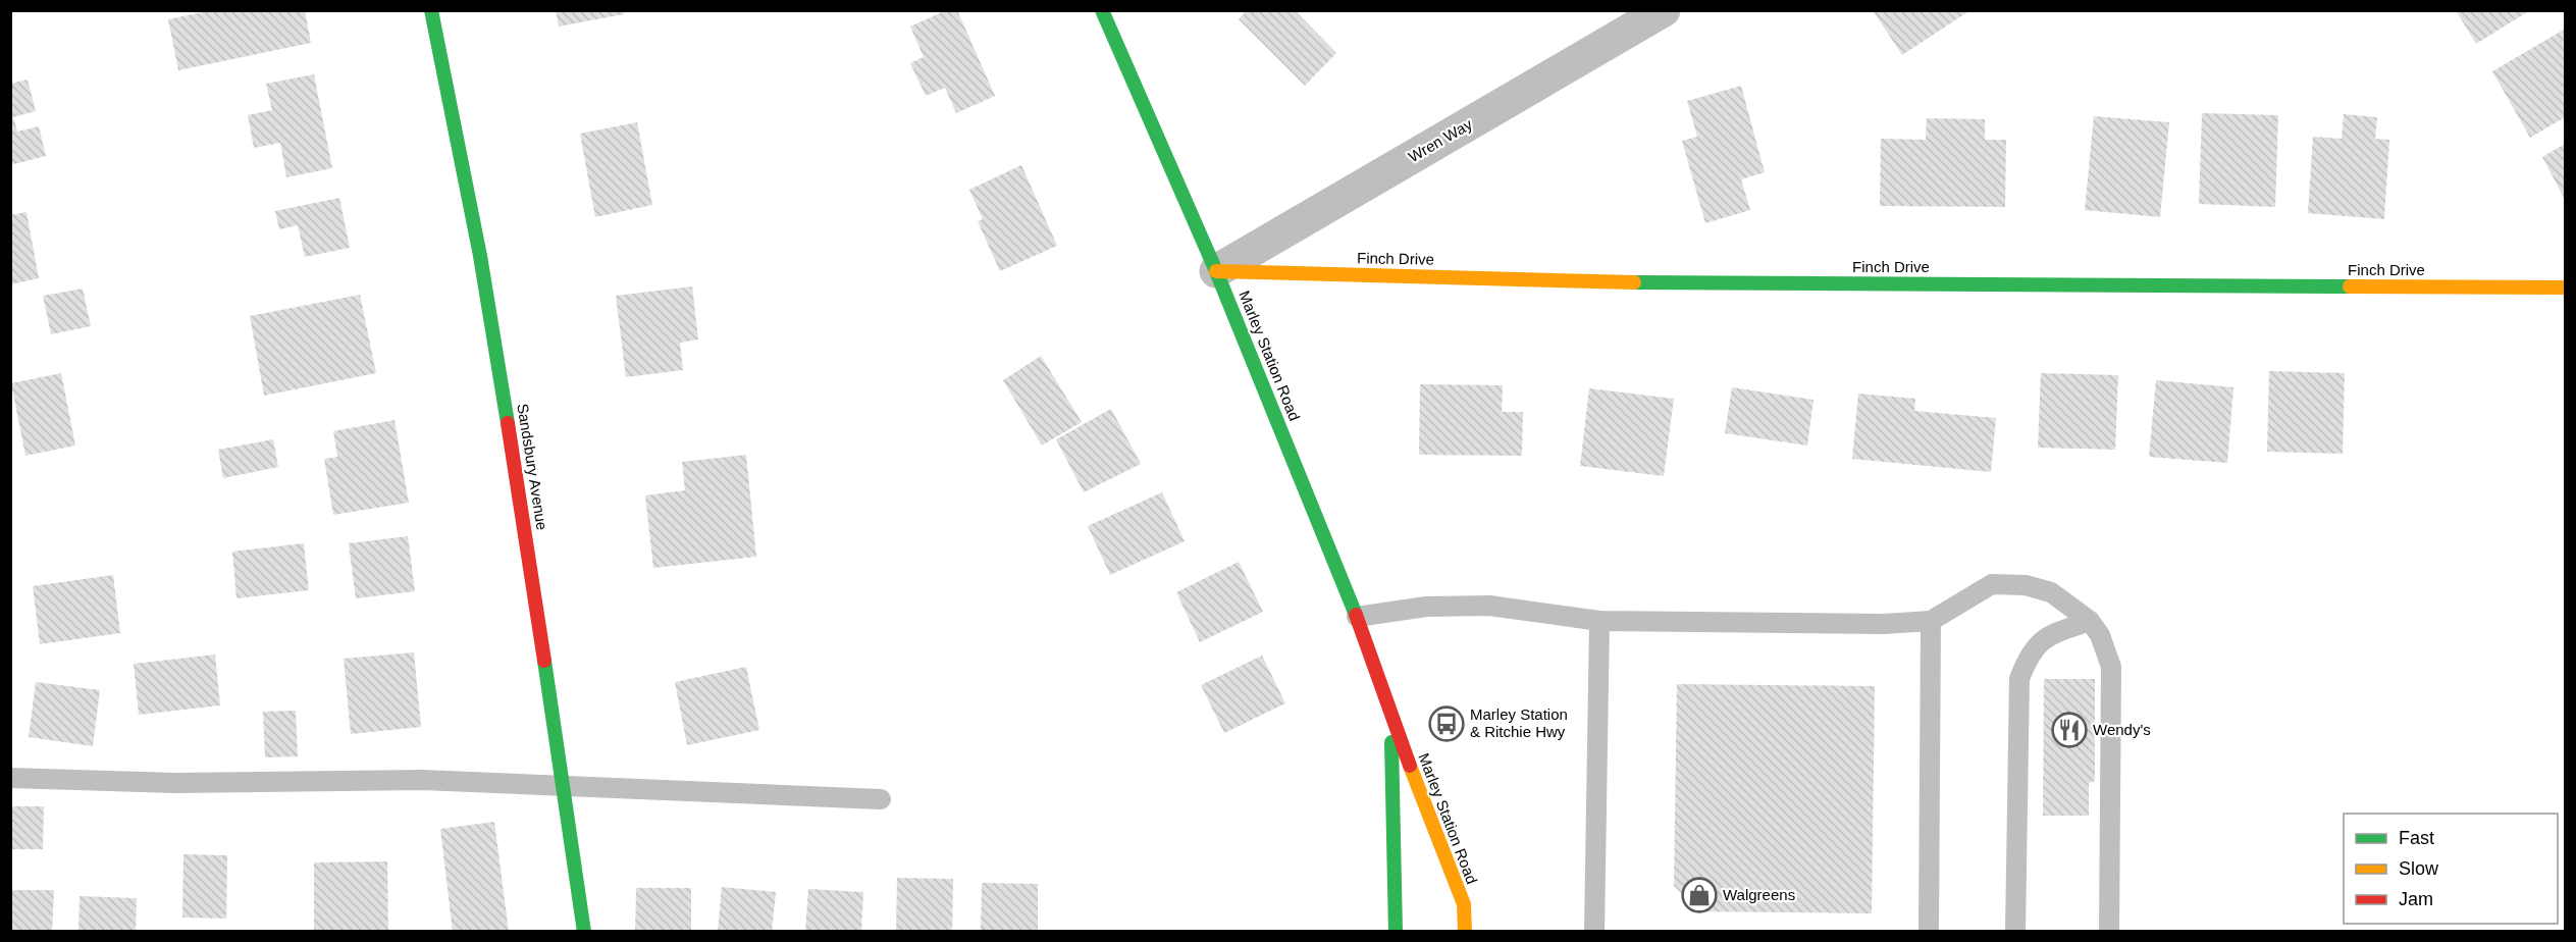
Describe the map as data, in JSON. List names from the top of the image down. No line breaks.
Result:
{"streets":{"street":["Wren Way","Finch Drive","Marley Station Road","Sandsbury Avenue"]},"crossings":[["Wren Way","Finch Drive"],["Wren Way","Marley Station Road"],["Finch Drive","Marley Station Road"]],"places":{"bus stop":["Marley Station & Ritchie Hwy"],"restaurant":["Wendy's"],"shop":["Walgreens"]},"legend":["Fast","Slow","Jam"]}
